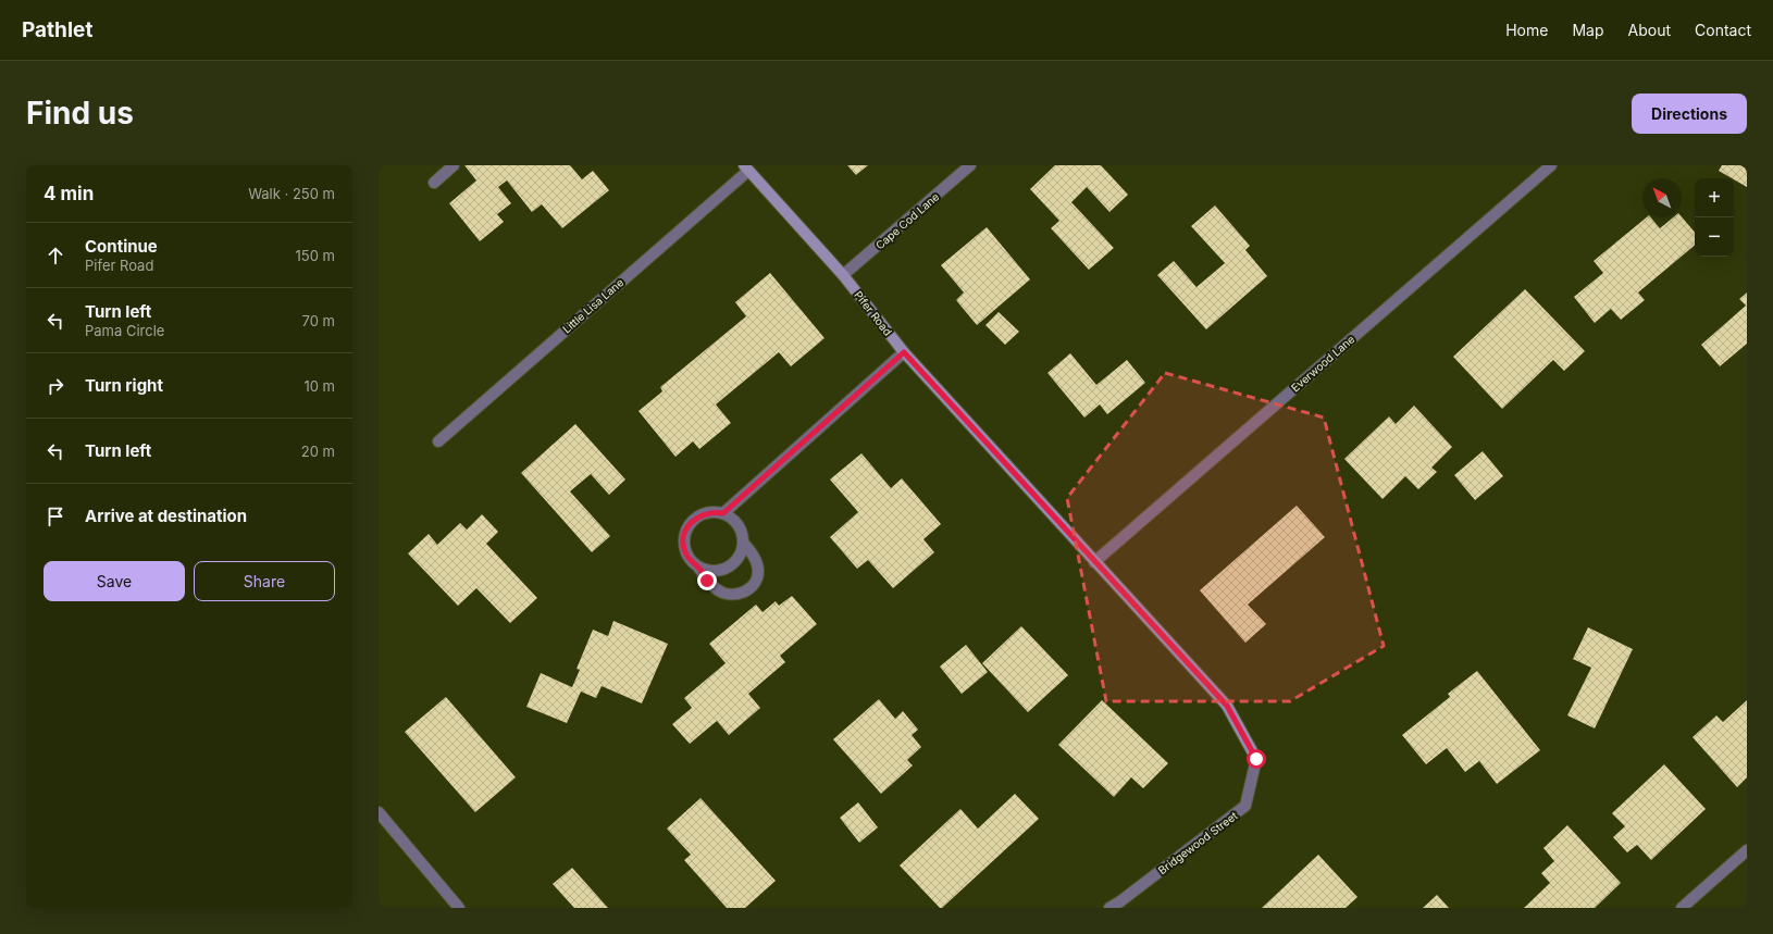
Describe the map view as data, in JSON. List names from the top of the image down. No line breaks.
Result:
{"streets":{"street":["Cape Cod Lane","Little Lisa Lane","Pifer Road","Everwood Lane","Bridgewood Street"]},"crossings":[["Cape Cod Lane","Pifer Road"],["Little Lisa Lane","Pifer Road"],["Pifer Road","Everwood Lane"],["Pifer Road","Bridgewood Street"]],"north":"top left","page":{"header":"Pathlet","nav":["Home","Map","About","Contact"],"buttons":["Directions",["Save","Share"]],"title":"Find us","heading":["4 min","Walk · 250 m"],"map_buttons":["+","−"],"list":[["Continue","Pifer Road","150 m"],["Turn left","Pama Circle","70 m"],["Turn right","10 m"],["Turn left","20 m"],"Arrive at destination"]}}
